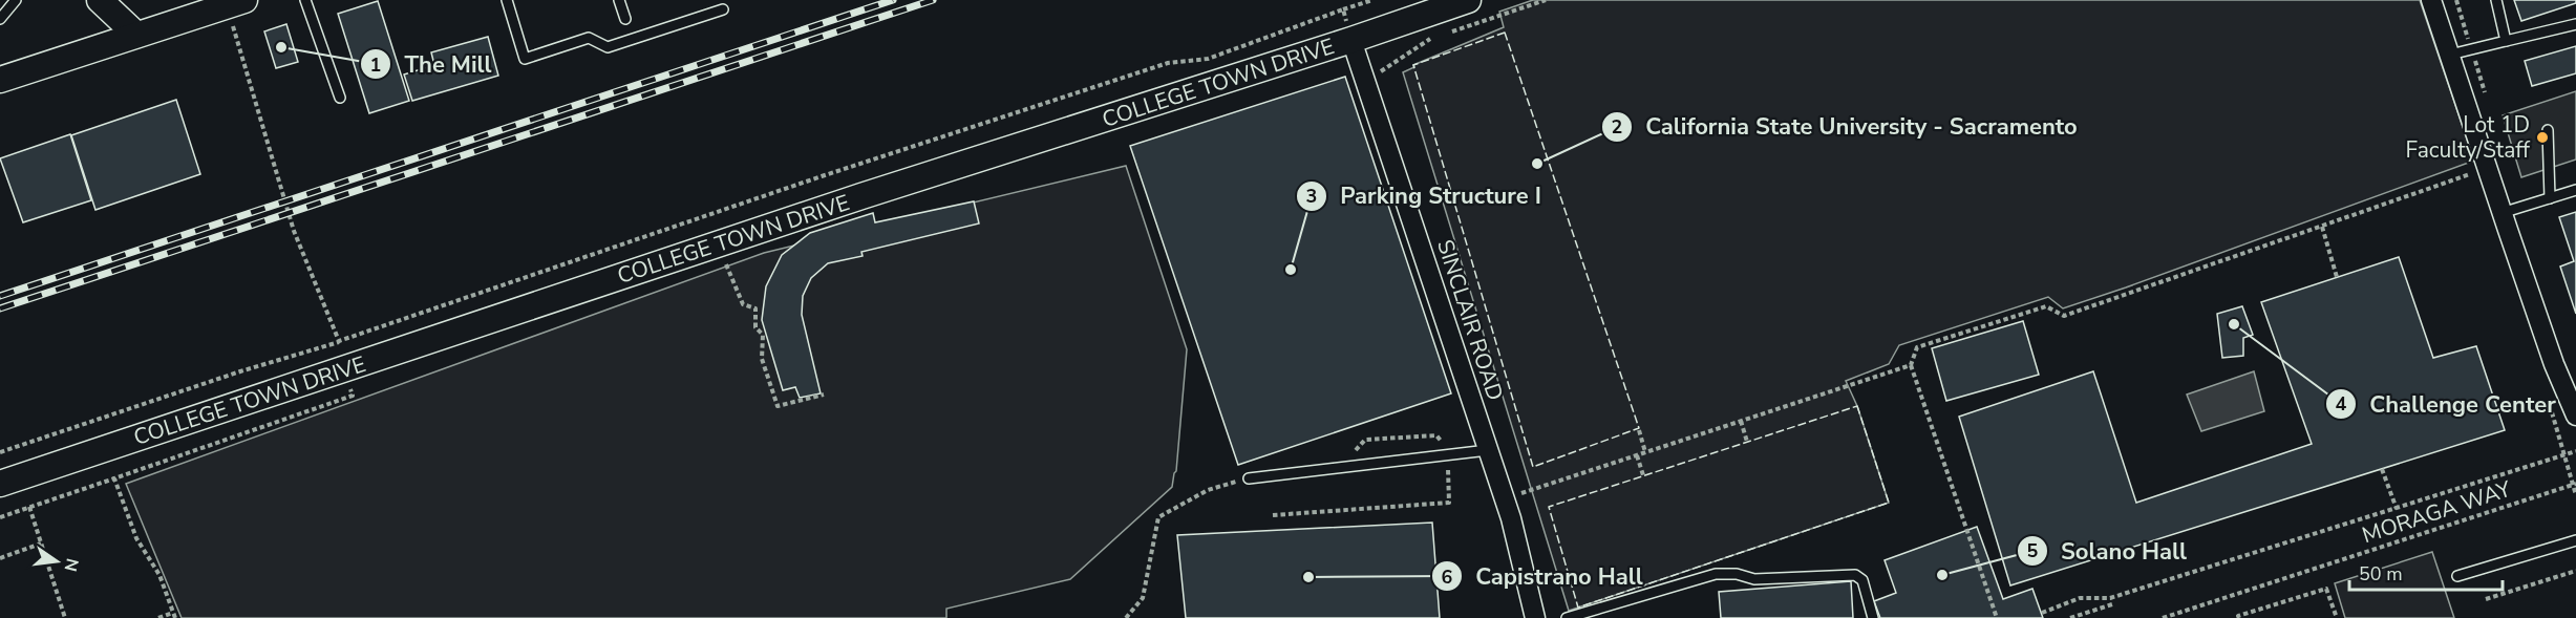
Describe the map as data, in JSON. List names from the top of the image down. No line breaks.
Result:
{"streets":{"street":["COLLEGE TOWN DRIVE","SINCLAIR ROAD"],"path":["MORAGA WAY"]},"crossings":[["COLLEGE TOWN DRIVE","SINCLAIR ROAD"]],"places":["The Mill","Lot 1D Faculty/Staff","California State University - Sacramento","Parking Structure I","Challenge Center","Solano Hall","Capistrano Hall"],"scale_bar":"50 m","north":"right"}
